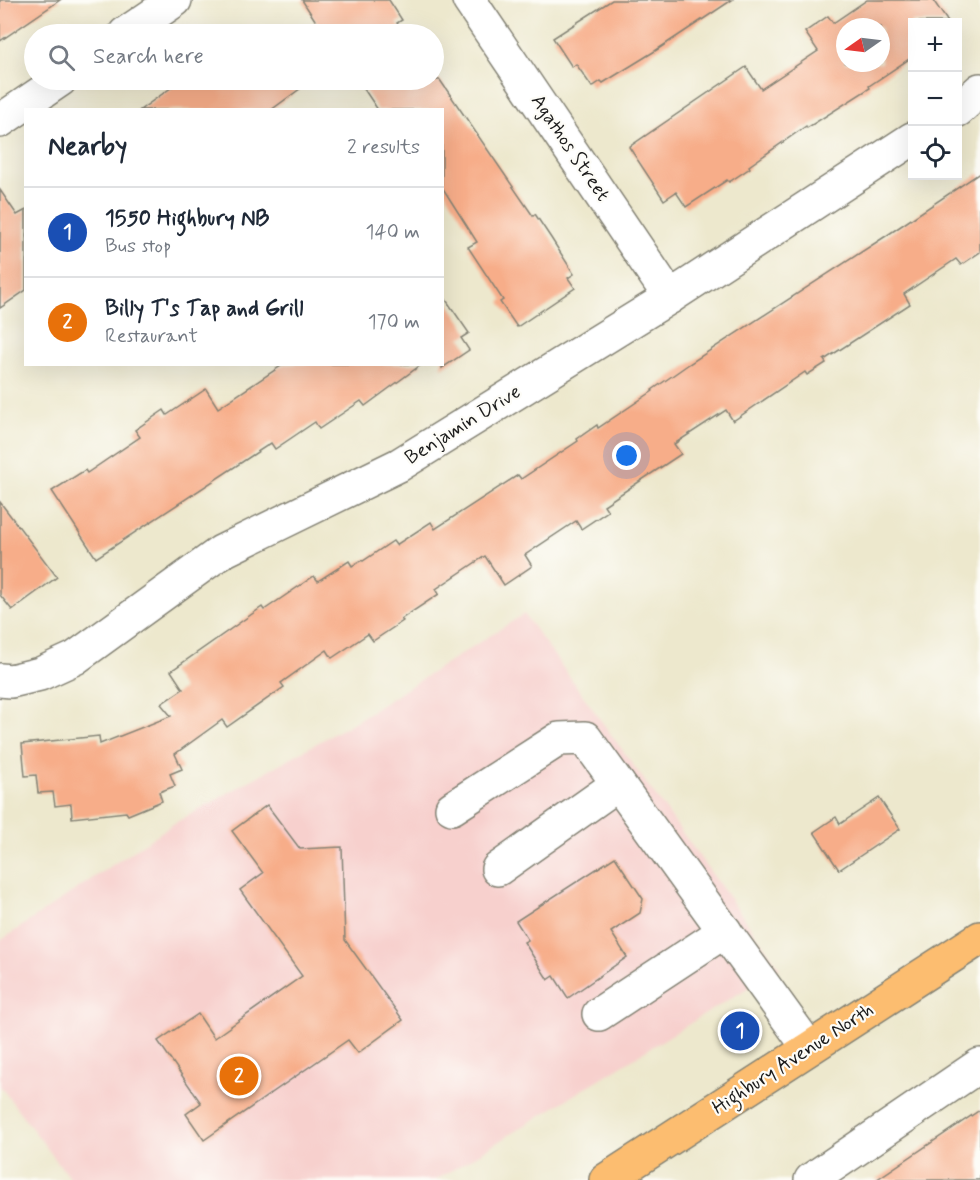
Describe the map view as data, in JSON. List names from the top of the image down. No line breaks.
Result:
{"streets":{"main road":["Highbury Avenue North"],"street":["Agathos Street","Benjamin Drive"]},"crossings":[["Agathos Street","Benjamin Drive"]],"north":"left","page":{"map_buttons":["+","−"],"search":"Search here","heading":["Nearby","2 results"],"list":[{"mark":"1","name":"1550 Highbury NB","note":"Bus stop","value":"140 m"},{"mark":"2","name":"Billy T's Tap and Grill","note":"Restaurant","value":"170 m"}],"pins":["1","2"]}}
